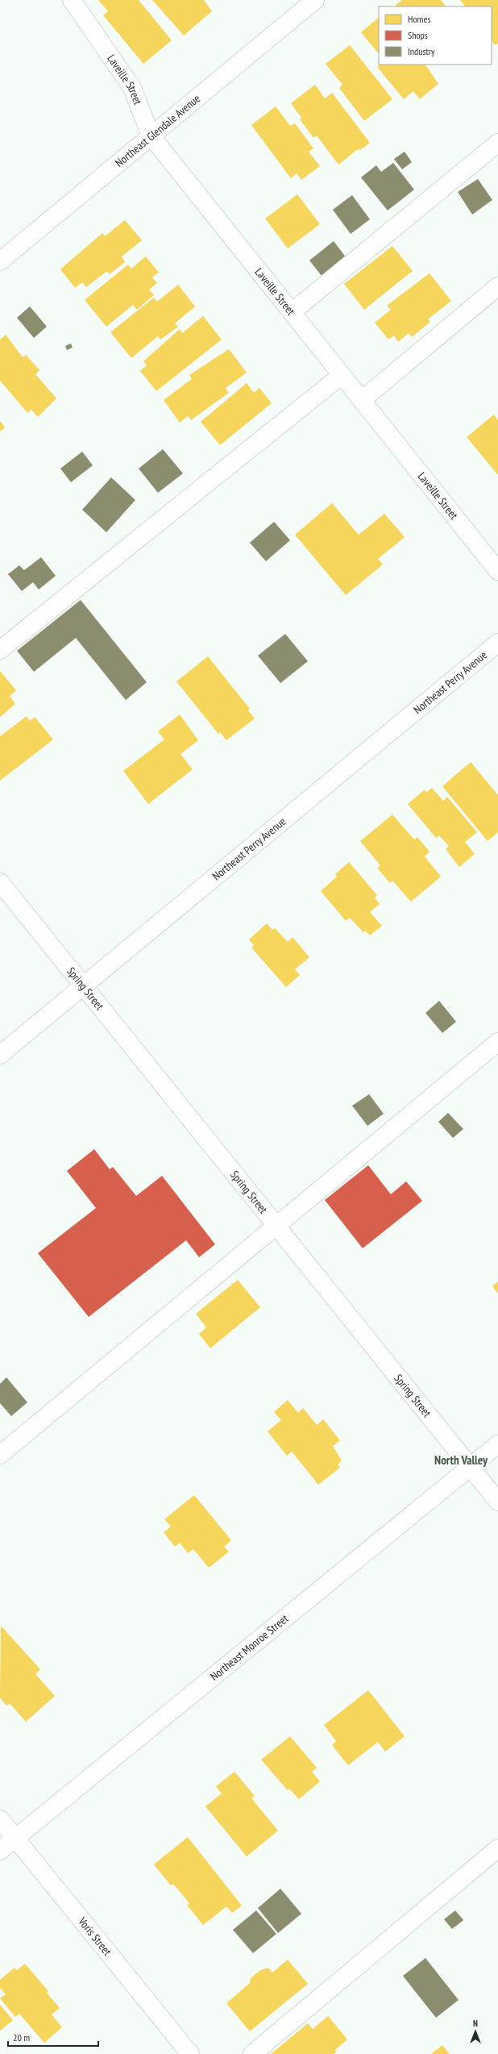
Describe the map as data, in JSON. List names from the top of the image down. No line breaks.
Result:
{"streets":{"street":["Laveille Street","Northeast Glendale Avenue","Northeast Perry Avenue","Spring Street","Northeast Monroe Street","Voris Street"]},"crossings":[["Laveille Street","Northeast Glendale Avenue"],["Northeast Perry Avenue","Spring Street"],["Spring Street","Northeast Monroe Street"],["Northeast Monroe Street","Voris Street"]],"districts":["North Valley"],"legend":["Homes","Shops","Industry"],"scale_bar":"20 m","north":"top"}
